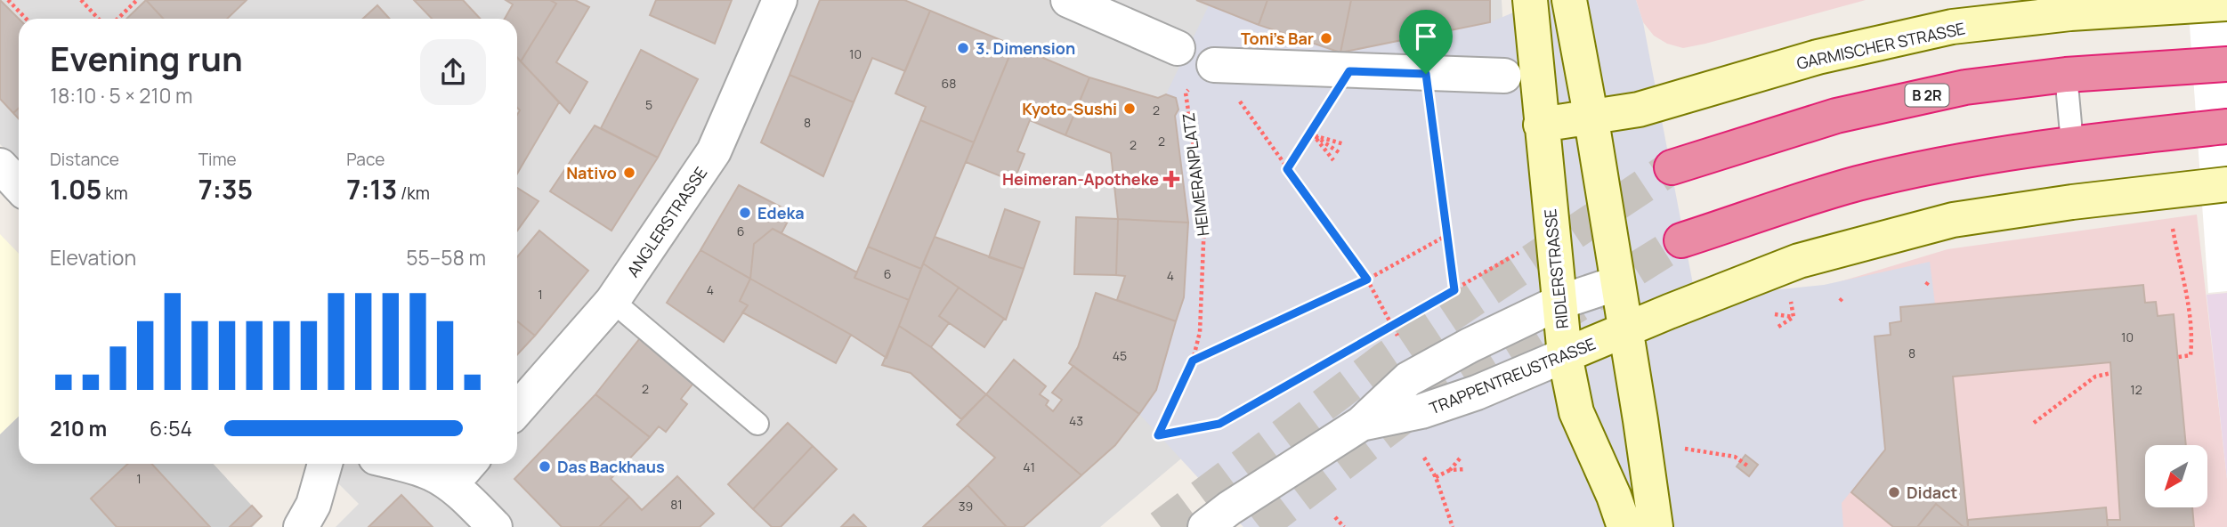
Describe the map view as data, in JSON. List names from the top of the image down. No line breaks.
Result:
{"streets":{"highway":["B 2R"],"street":["GARMISCHER STRASSE","ANGLERSTRASSE","RIDLERSTRASSE","TRAPPENTREUSTRASSE"],"path":["HEIMERANPLATZ"]},"crossings":[["GARMISCHER STRASSE","RIDLERSTRASSE"],["RIDLERSTRASSE","TRAPPENTREUSTRASSE"]],"places":{"other":["Toni's Bar","3. Dimension","Kyoto-Sushi","Nativo","Edeka","Das Backhaus","Didact"],"health":["Heimeran-Apotheke"]},"house_numbers":["10","68","5","2","8","2","2","6","6","4","4","1","10","8","45","2","12","43","41","1","81","39"],"north":"bottom left","page":{"heading":["Evening run","18:10 · 5 × 210 m"],"stats":[["Distance","1.05 km"],["Time","7:35"],["Pace","7:13 /km"]],"chart":["Elevation","55–58 m"],"list":[{"name":"210 m","note":"6:54"}]}}
